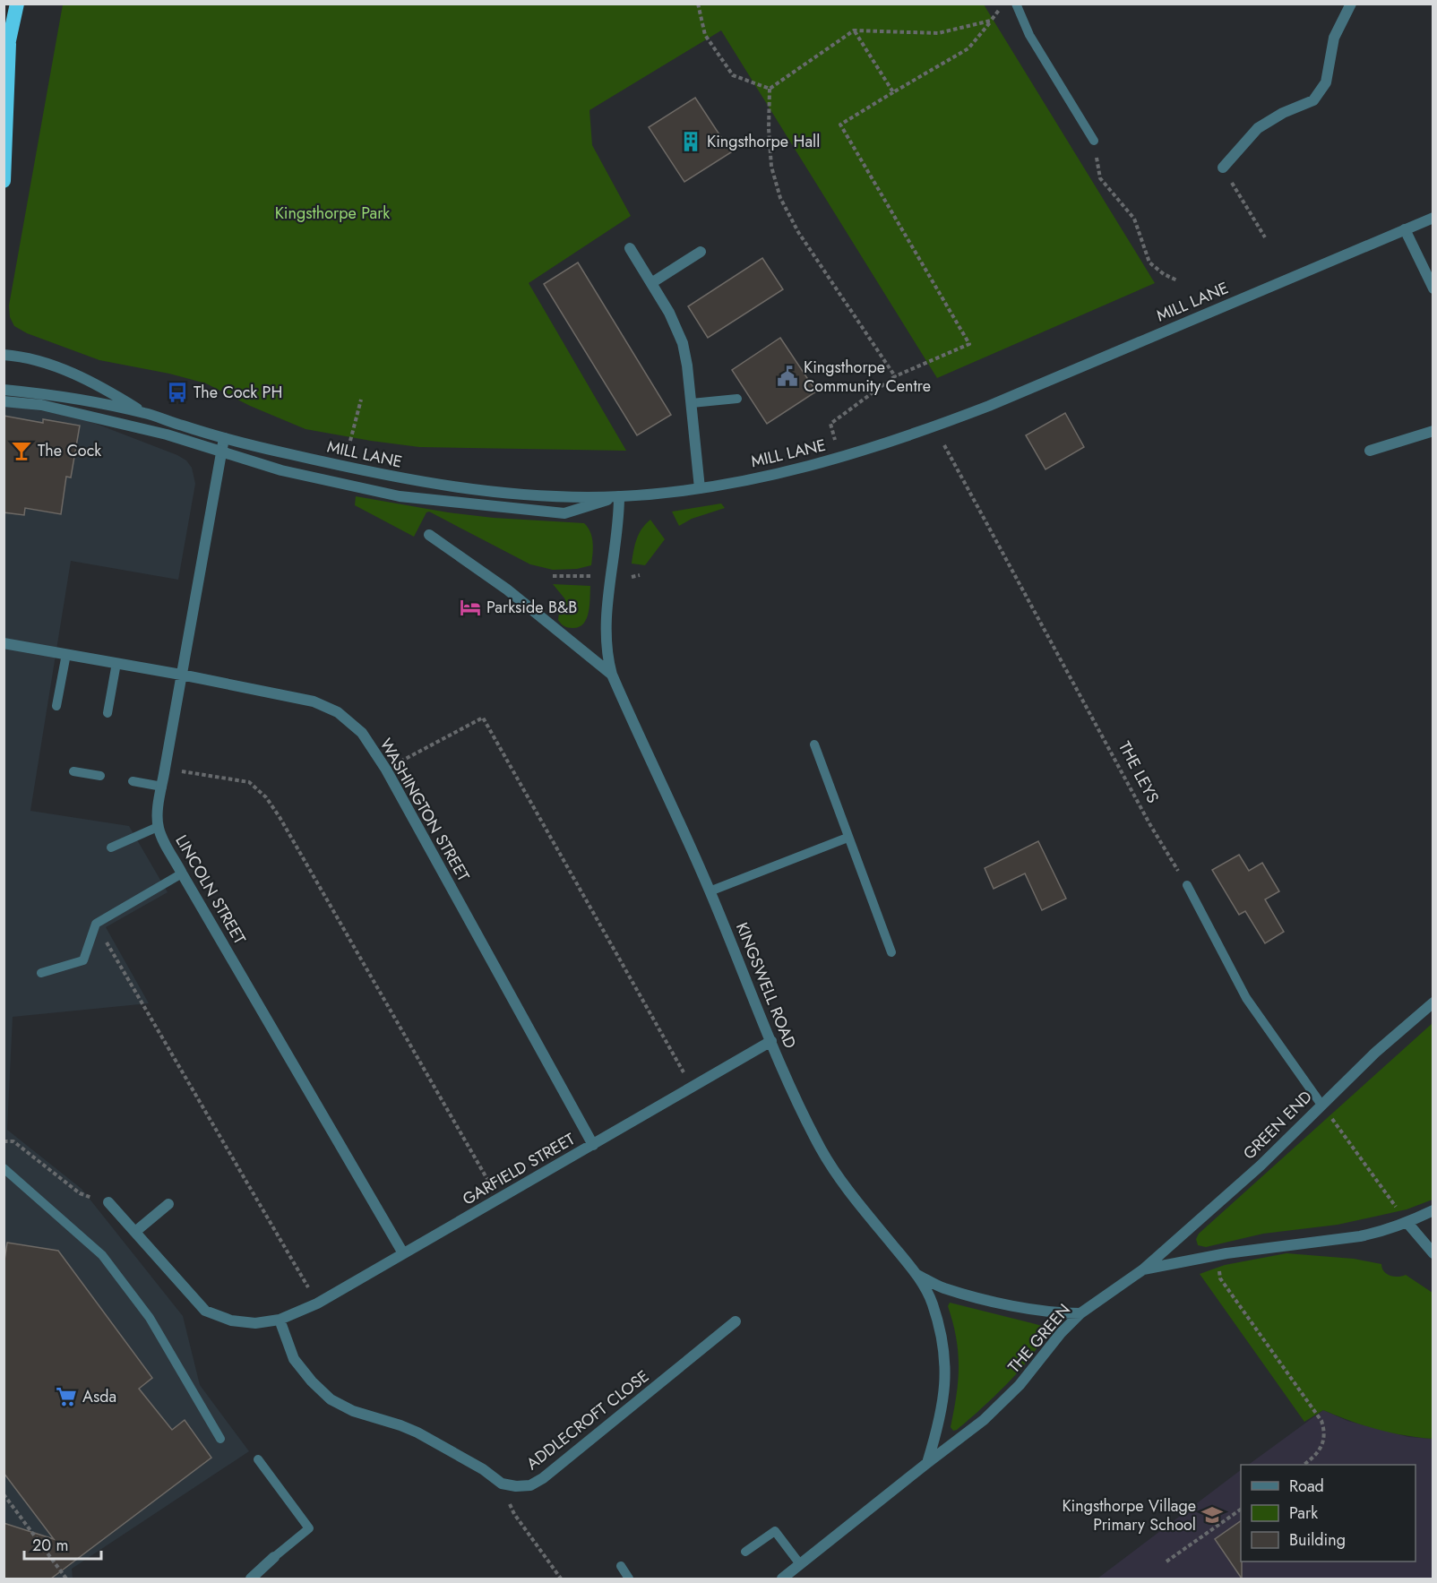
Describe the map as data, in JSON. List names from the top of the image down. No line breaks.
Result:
{"streets":{"street":["MILL LANE","WASHINGTON STREET","LINCOLN STREET","KINGSWELL ROAD","GREEN END","GARFIELD STREET","THE GREEN","ADDLECROFT CLOSE"],"path":["THE LEYS"]},"crossings":[["MILL LANE","LINCOLN STREET"],["MILL LANE","KINGSWELL ROAD"],["WASHINGTON STREET","LINCOLN STREET"],["WASHINGTON STREET","GARFIELD STREET"],["LINCOLN STREET","GARFIELD STREET"],["KINGSWELL ROAD","GARFIELD STREET"],["KINGSWELL ROAD","THE GREEN"],["GREEN END","THE GREEN"]],"parks":["Kingsthorpe Park"],"places":{"building":["Kingsthorpe Hall"],"public building":["Kingsthorpe Community Centre"],"bus stop":["The Cock PH"],"bar":["The Cock"],"hotel":["Parkside B&B"],"supermarket":["Asda"],"school or university":["Kingsthorpe Village Primary School"]},"legend":["Road","Park","Building"],"scale_bar":"20 m"}
